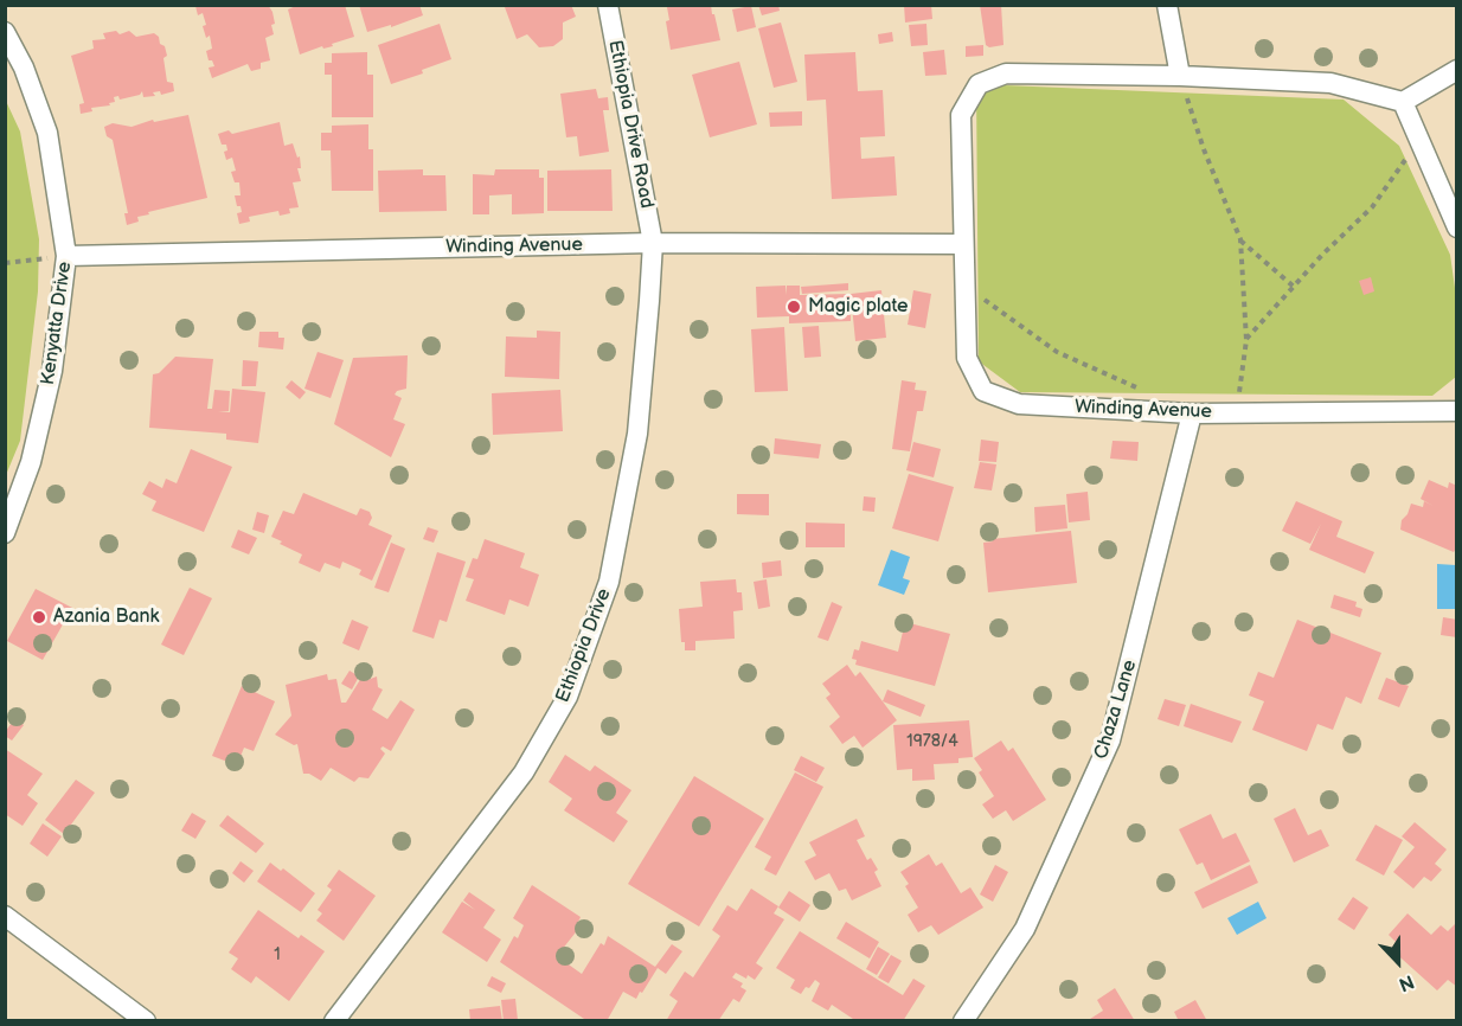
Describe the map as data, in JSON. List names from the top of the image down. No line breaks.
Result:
{"streets":{"street":["Ethiopia Drive Road","Winding Avenue","Kenyatta Drive","Ethiopia Drive","Chaza Lane"]},"crossings":[["Ethiopia Drive Road","Winding Avenue"],["Ethiopia Drive Road","Ethiopia Drive"],["Winding Avenue","Kenyatta Drive"],["Winding Avenue","Ethiopia Drive"],["Winding Avenue","Chaza Lane"]],"places":["Magic plate","Azania Bank"],"house_numbers":["1978/4","1"],"north":"bottom"}
